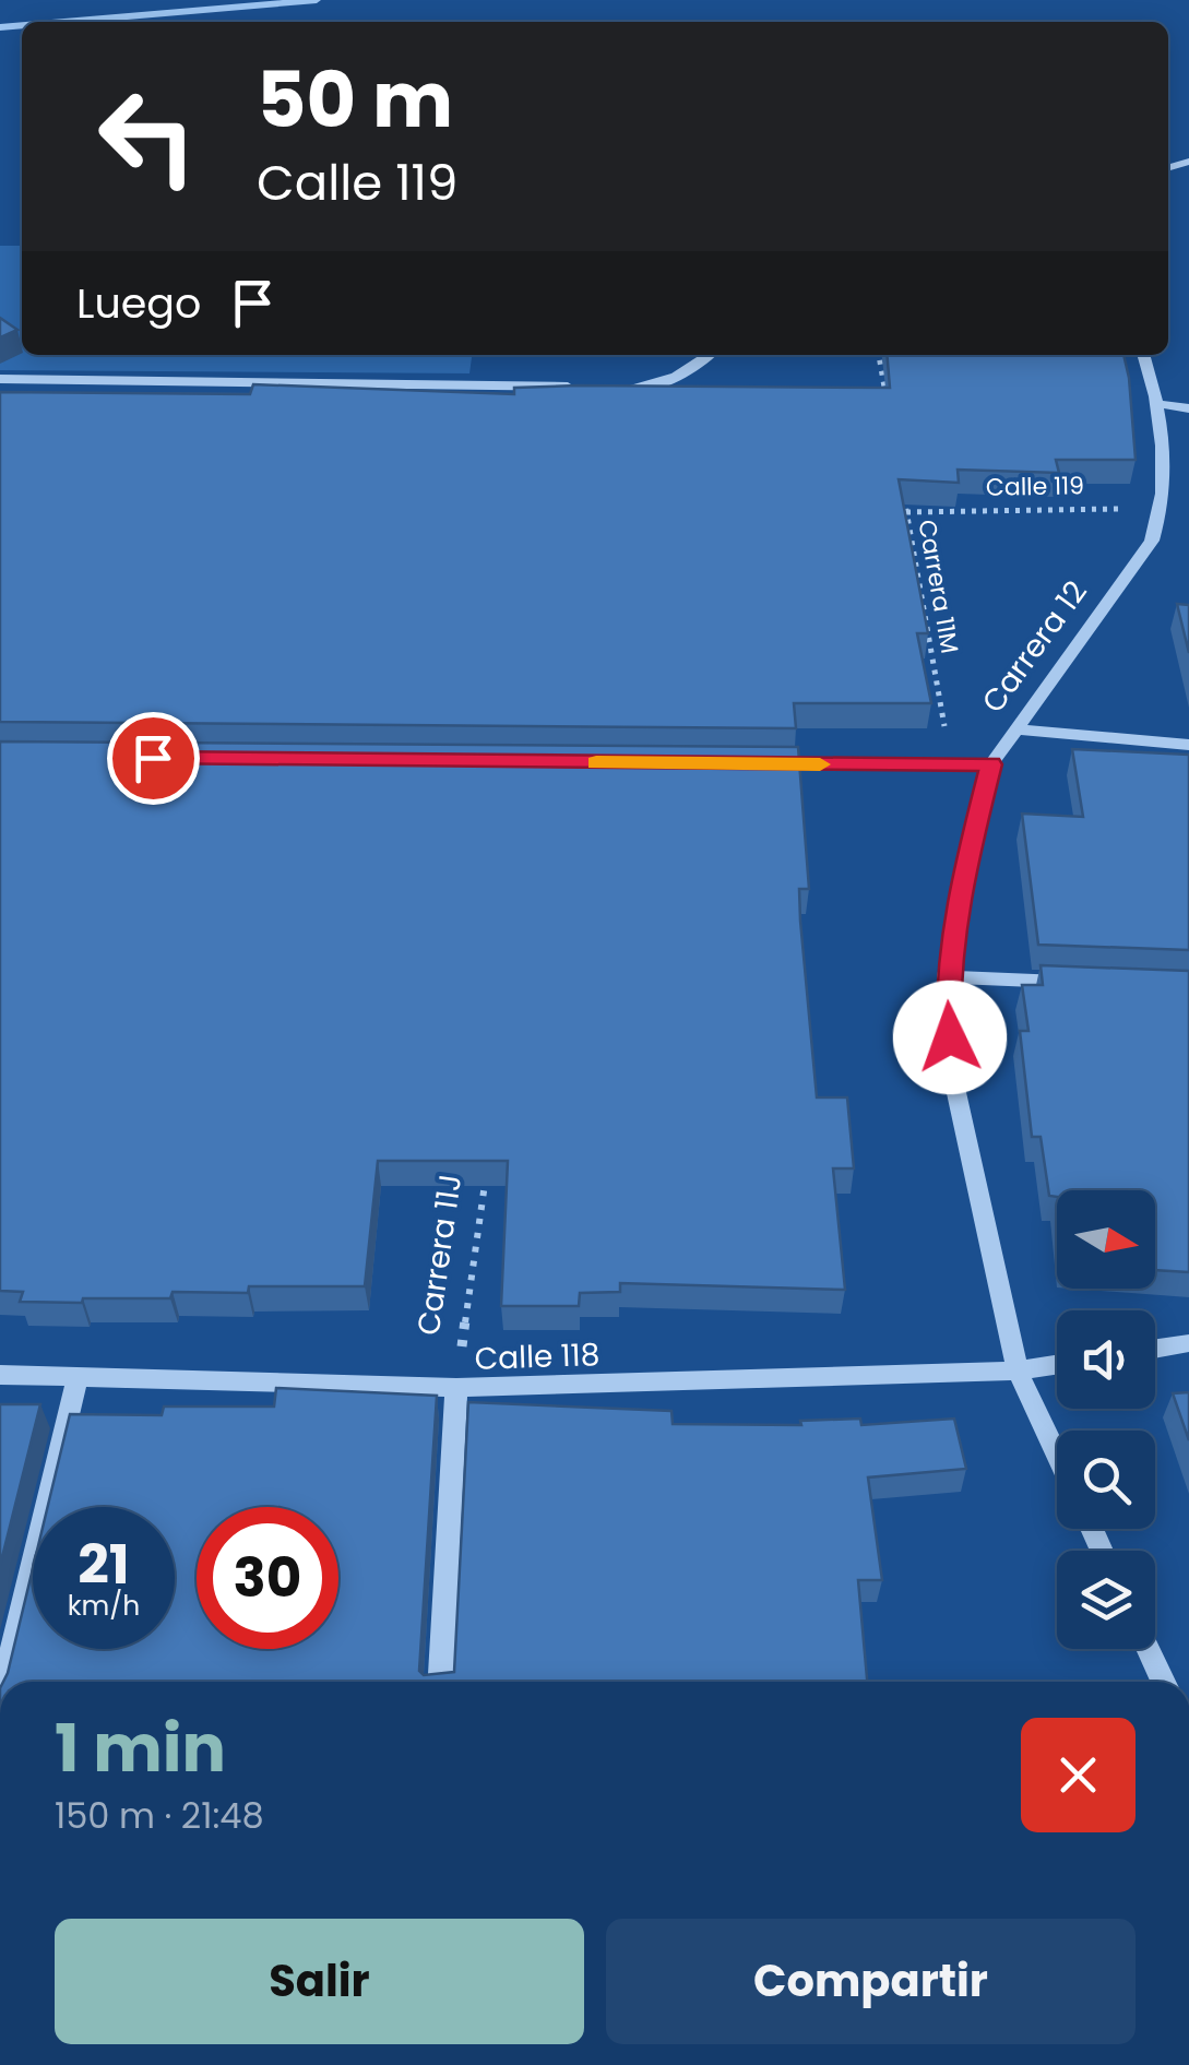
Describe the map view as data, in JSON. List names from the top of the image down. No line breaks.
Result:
{"streets":{"street":["Carrera 12","Calle 118"],"path":["Calle 119","Carrera 11M","Carrera 11J"]},"crossings":[["Calle 119","Carrera 11M"],["Calle 119","Carrera 12"],["Carrera 12","Calle 118"],["Carrera 11J","Calle 118"]],"north":"right","page":{"turn":["50 m","Calle 119"],"then":"Luego","speed":"21 km/h","limit":"30","heading":["1 min","150 m · 21:48"],"buttons":["Salir","Compartir"]}}
